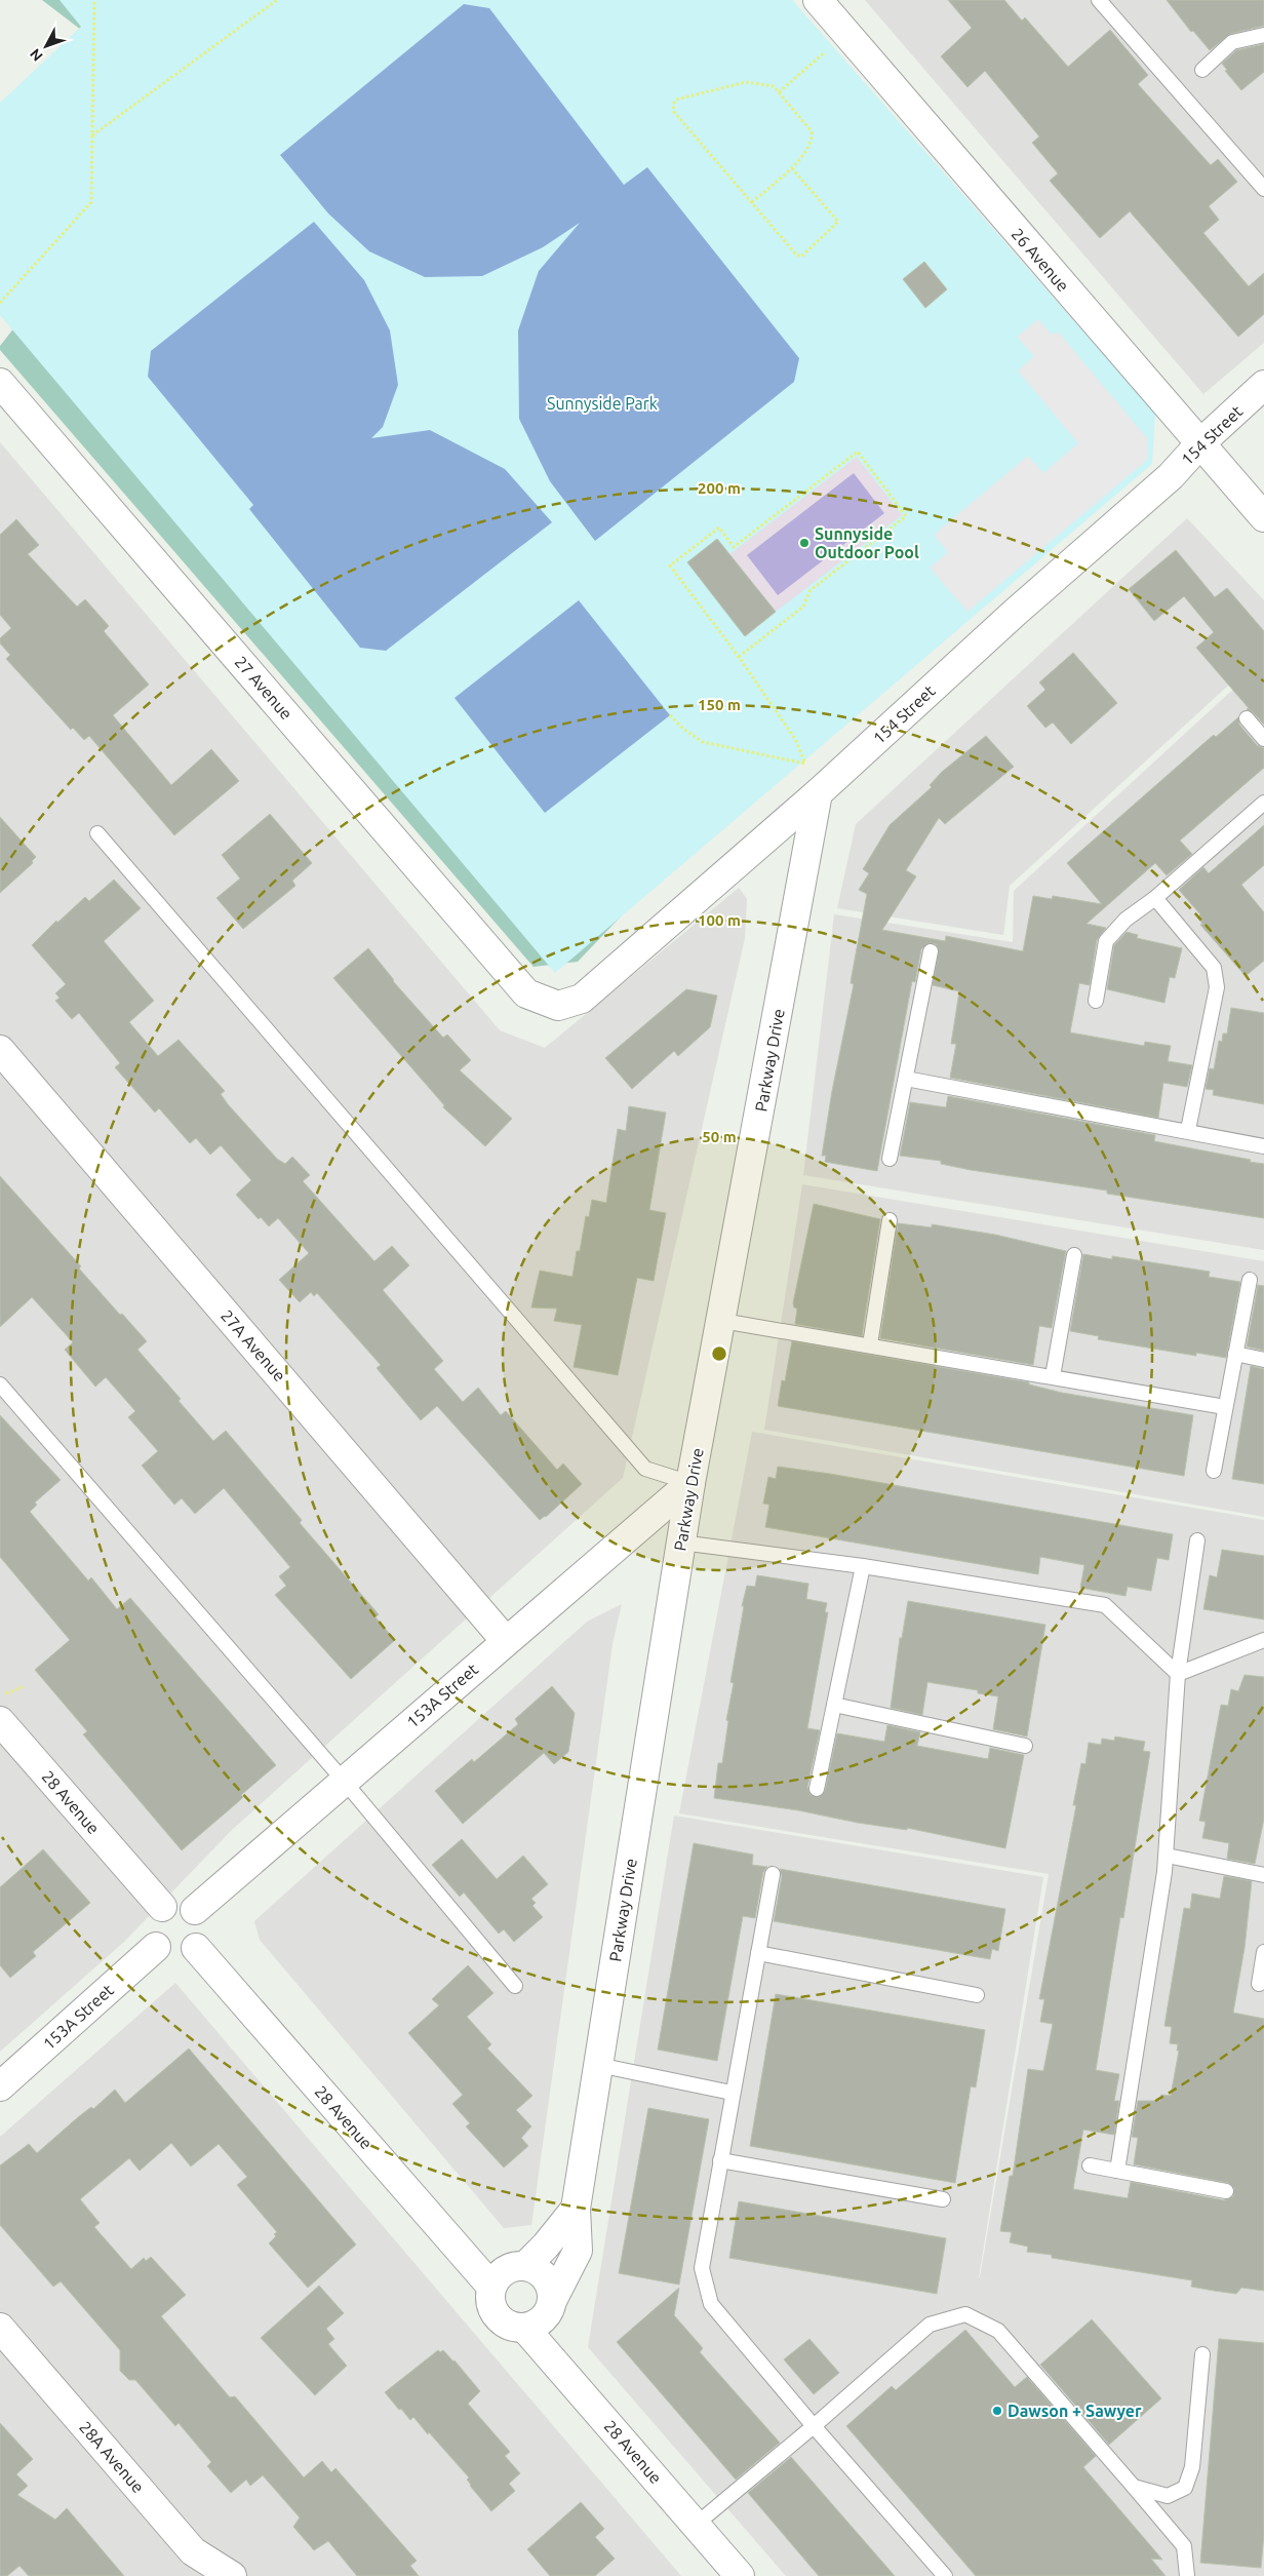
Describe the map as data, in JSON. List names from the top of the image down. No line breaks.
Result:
{"streets":{"street":["26 Avenue","154 Street","27 Avenue","Parkway Drive","27A Avenue","153A Street","28 Avenue","28A Avenue"]},"crossings":[["26 Avenue","154 Street"],["154 Street","27 Avenue"],["154 Street","Parkway Drive"],["Parkway Drive","153A Street"],["Parkway Drive","28 Avenue"],["27A Avenue","153A Street"],["153A Street","28 Avenue"]],"parks":["Sunnyside Park"],"places":["Sunnyside Outdoor Pool","Dawson + Sawyer"],"north":"bottom left","rings":["200 m","150 m","100 m","50 m"]}
